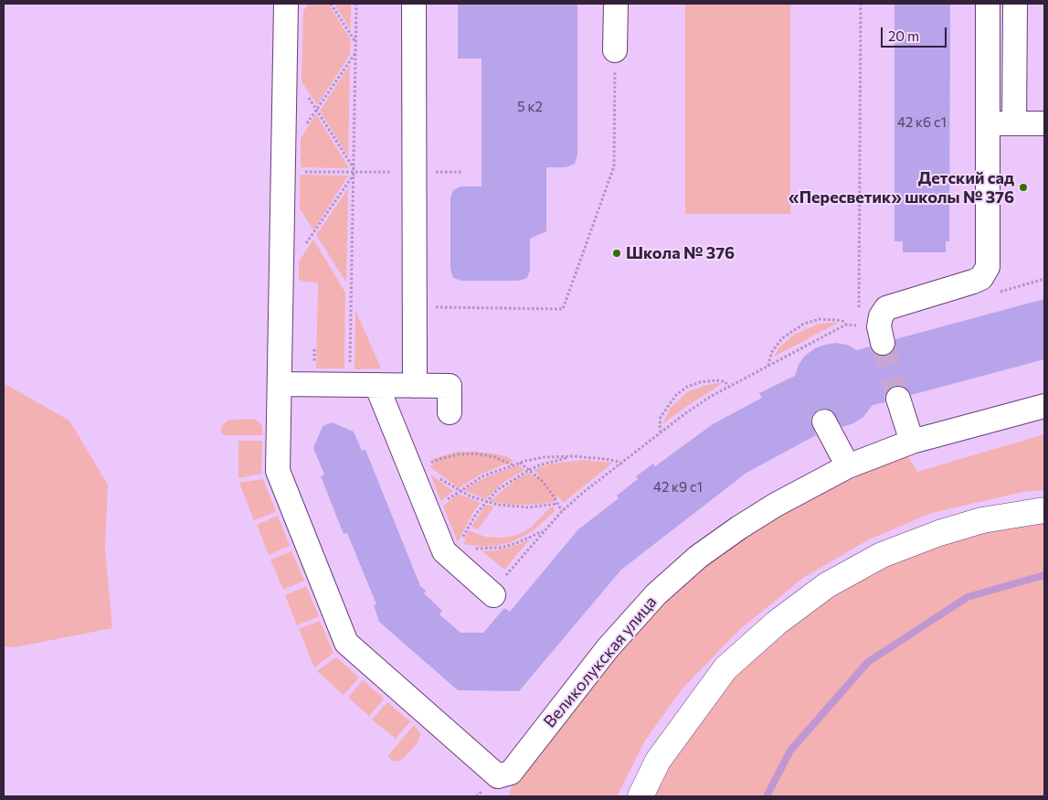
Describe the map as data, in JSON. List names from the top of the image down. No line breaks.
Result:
{"streets":{"street":["Великолукская улица"]},"places":["Детский сад «Пересветик» школы № 376","Школа № 376"],"house_numbers":["5 к2","42 к6 с1","42 к9 с1"],"scale_bar":"20 m"}
